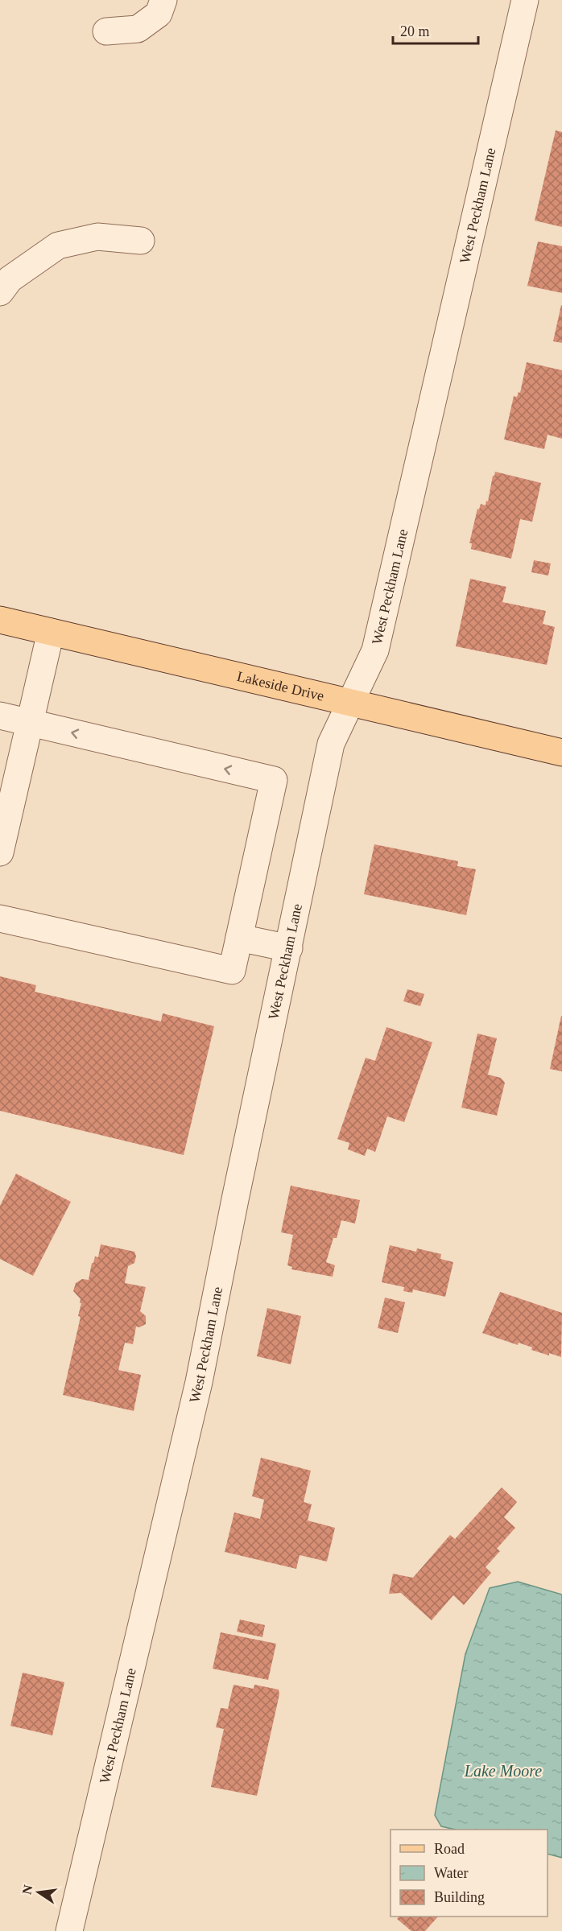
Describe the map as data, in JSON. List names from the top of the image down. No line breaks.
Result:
{"streets":{"main road":["Lakeside Drive"],"street":["West Peckham Lane"]},"crossings":[["West Peckham Lane","Lakeside Drive"]],"water":["Lake Moore"],"legend":["Road","Water","Building"],"scale_bar":"20 m","north":"left"}
